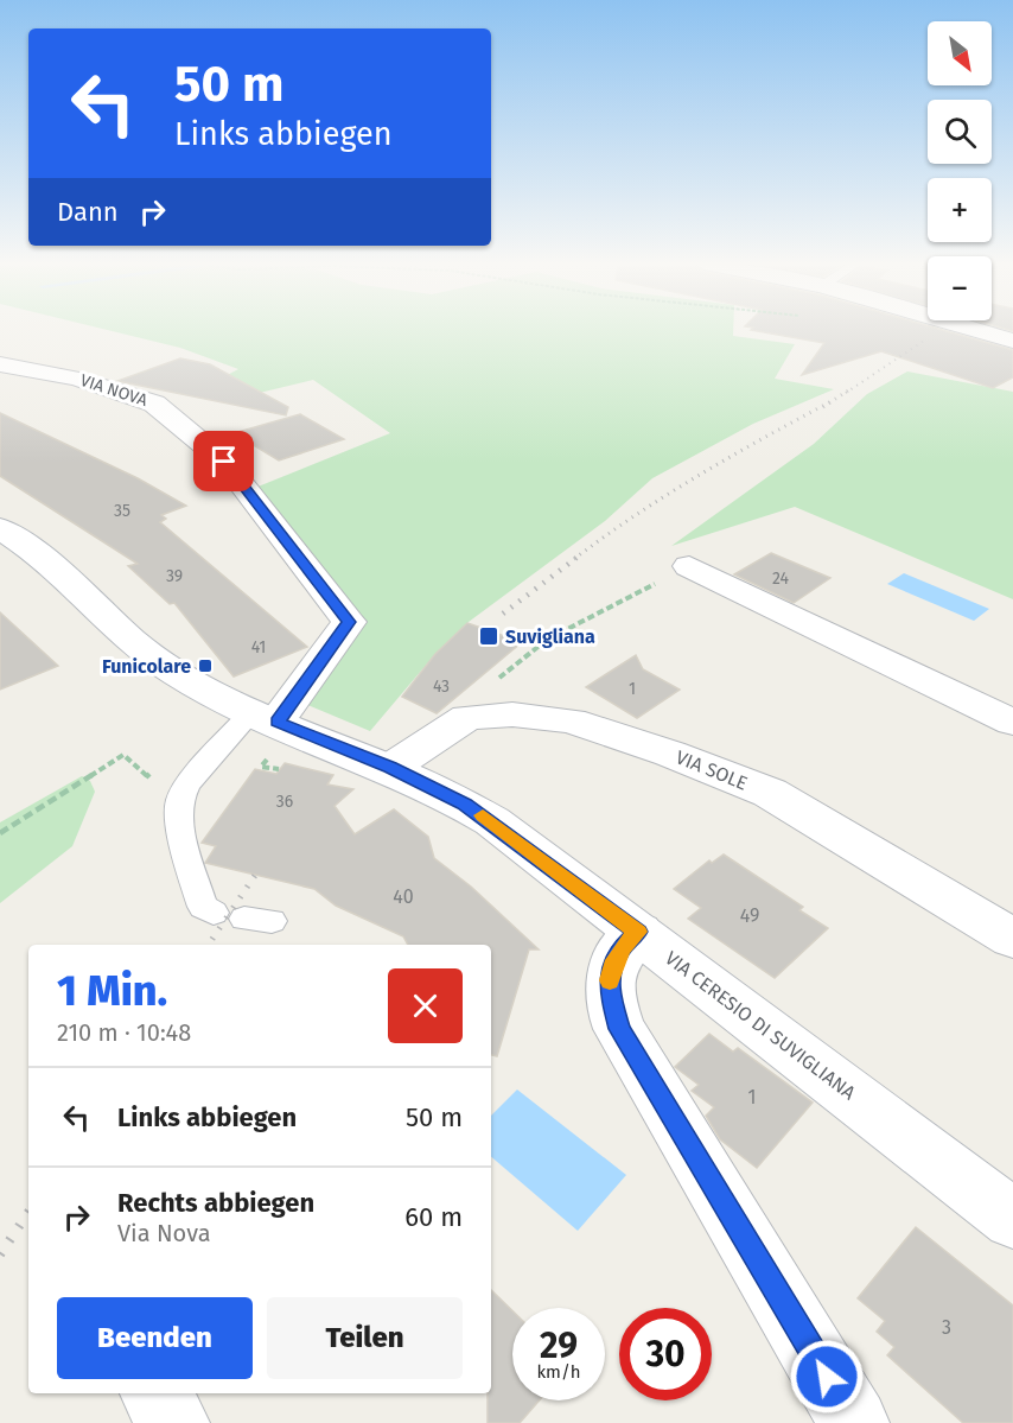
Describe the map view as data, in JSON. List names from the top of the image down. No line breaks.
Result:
{"streets":{"street":["VIA NOVA","VIA SOLE","VIA CERESIO DI SUVIGLIANA"]},"crossings":[["VIA NOVA","VIA CERESIO DI SUVIGLIANA"],["VIA SOLE","VIA CERESIO DI SUVIGLIANA"]],"places":{"transit":["Suvigliana","Funicolare"]},"house_numbers":["35","39","24","41","43","1","36","40","49","1","3"],"north":"bottom right","page":{"map_buttons":["+","−"],"turn":["50 m","Links abbiegen"],"then":"Dann","heading":["1 Min.","210 m · 10:48"],"list":[{"name":"Links abbiegen","value":"50 m"},{"name":"Rechts abbiegen","note":"Via Nova","value":"60 m"}],"buttons":["Beenden","Teilen"],"speed":"29 km/h","limit":"30"}}
